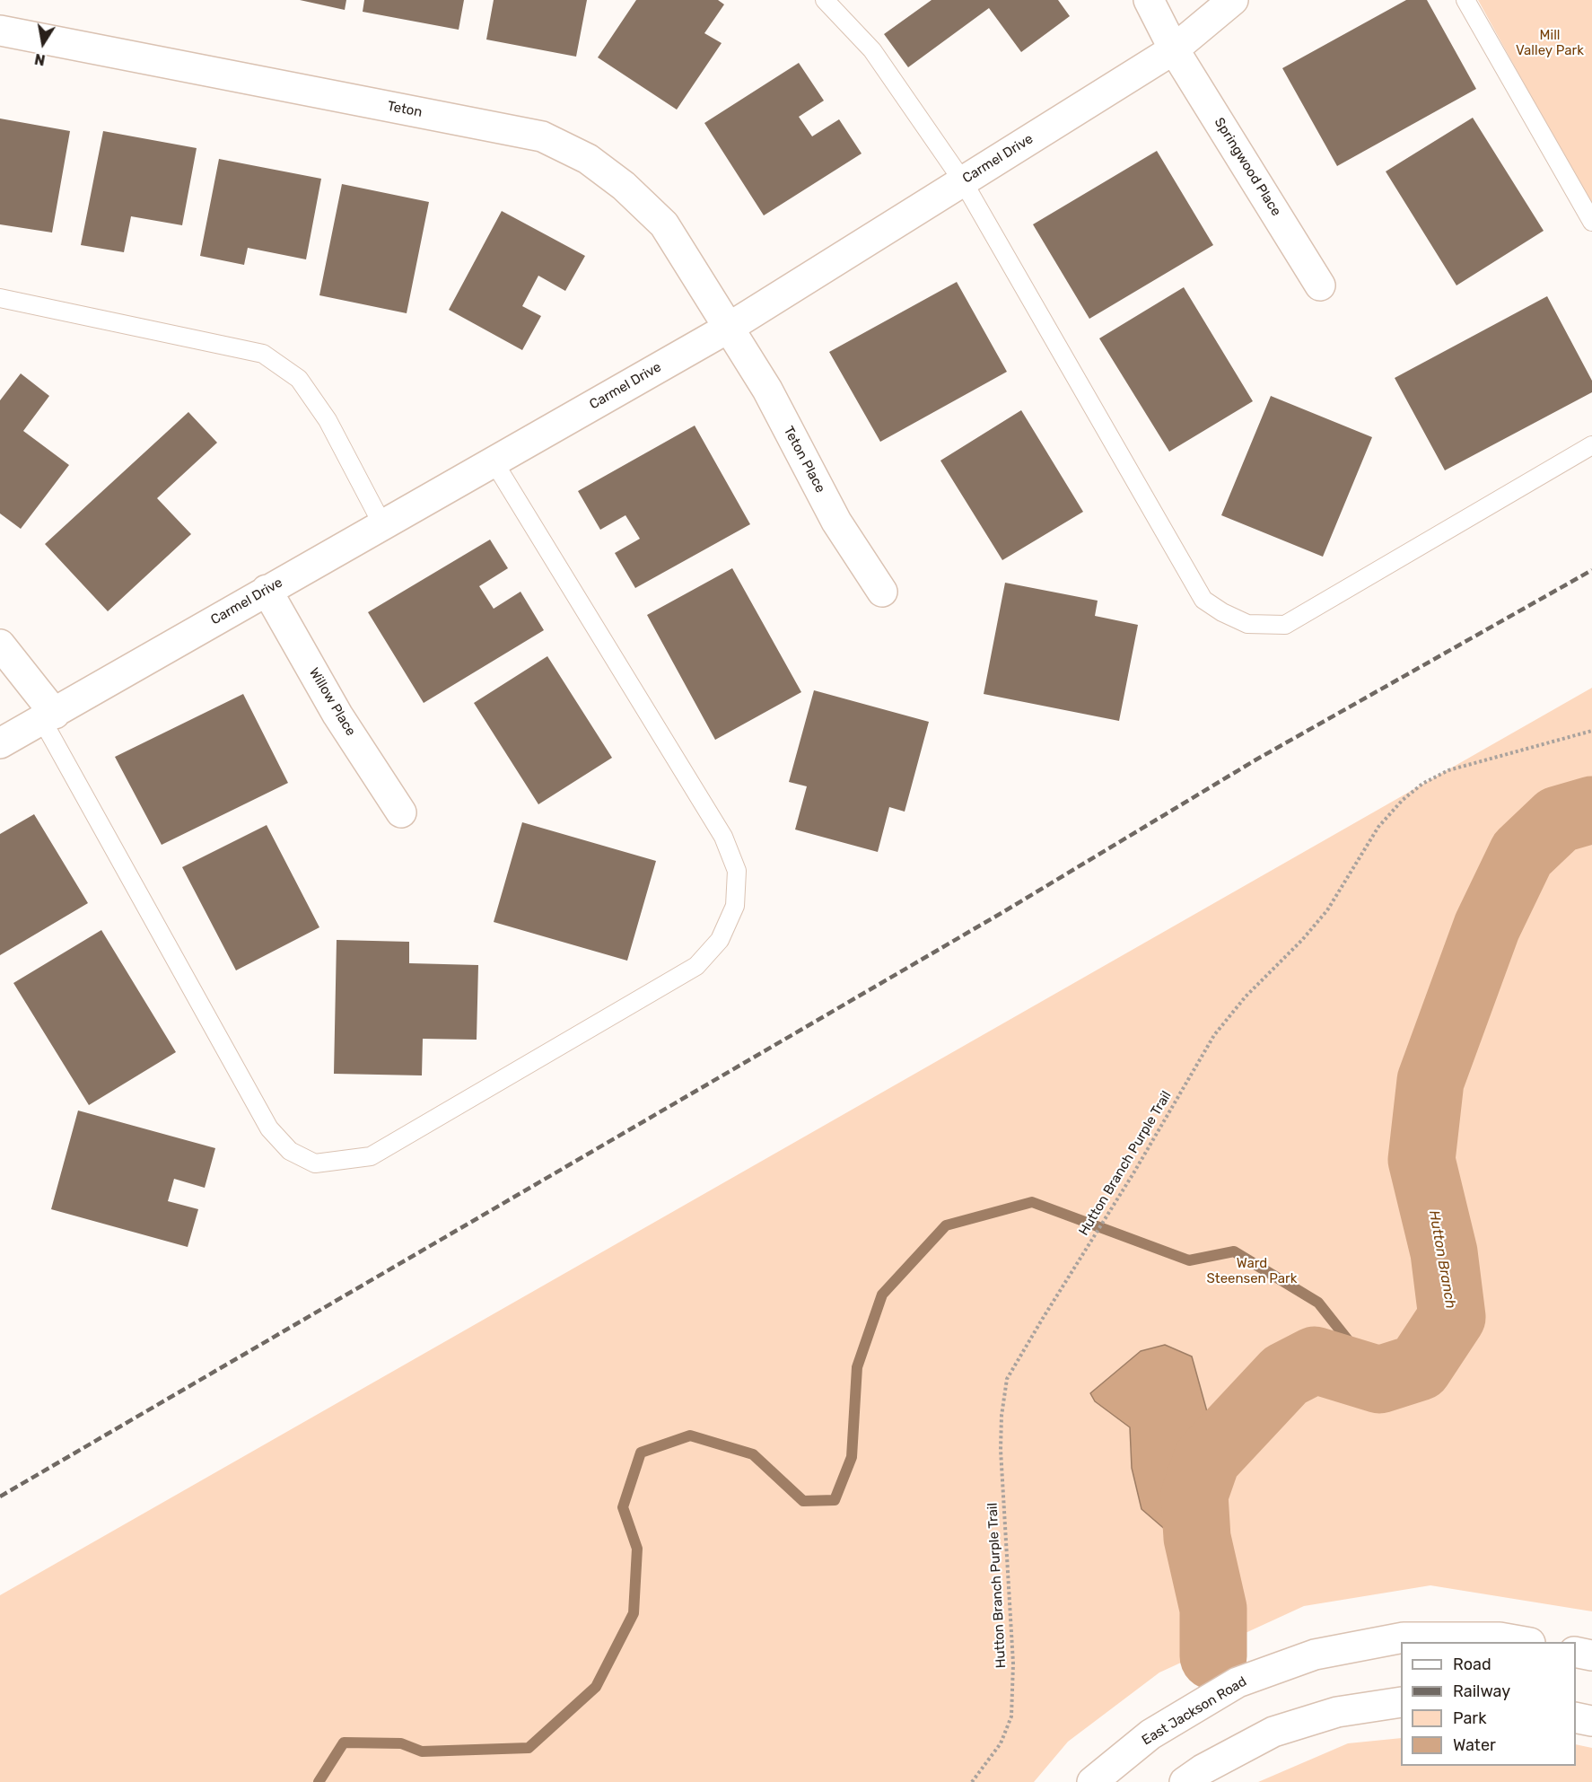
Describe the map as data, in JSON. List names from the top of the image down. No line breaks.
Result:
{"streets":{"street":["Teton","Carmel Drive","Springwood Place","Teton Place","Willow Place","East Jackson Road"],"path":["Hutton Branch Purple Trail"]},"crossings":[["Teton","Carmel Drive"],["Teton","Teton Place"],["Carmel Drive","Springwood Place"],["Carmel Drive","Teton Place"],["Carmel Drive","Willow Place"]],"water":["Hutton Branch"],"parks":["Mill Valley Park","Ward Steensen Park"],"legend":["Road","Railway","Park","Water"],"north":"bottom"}
